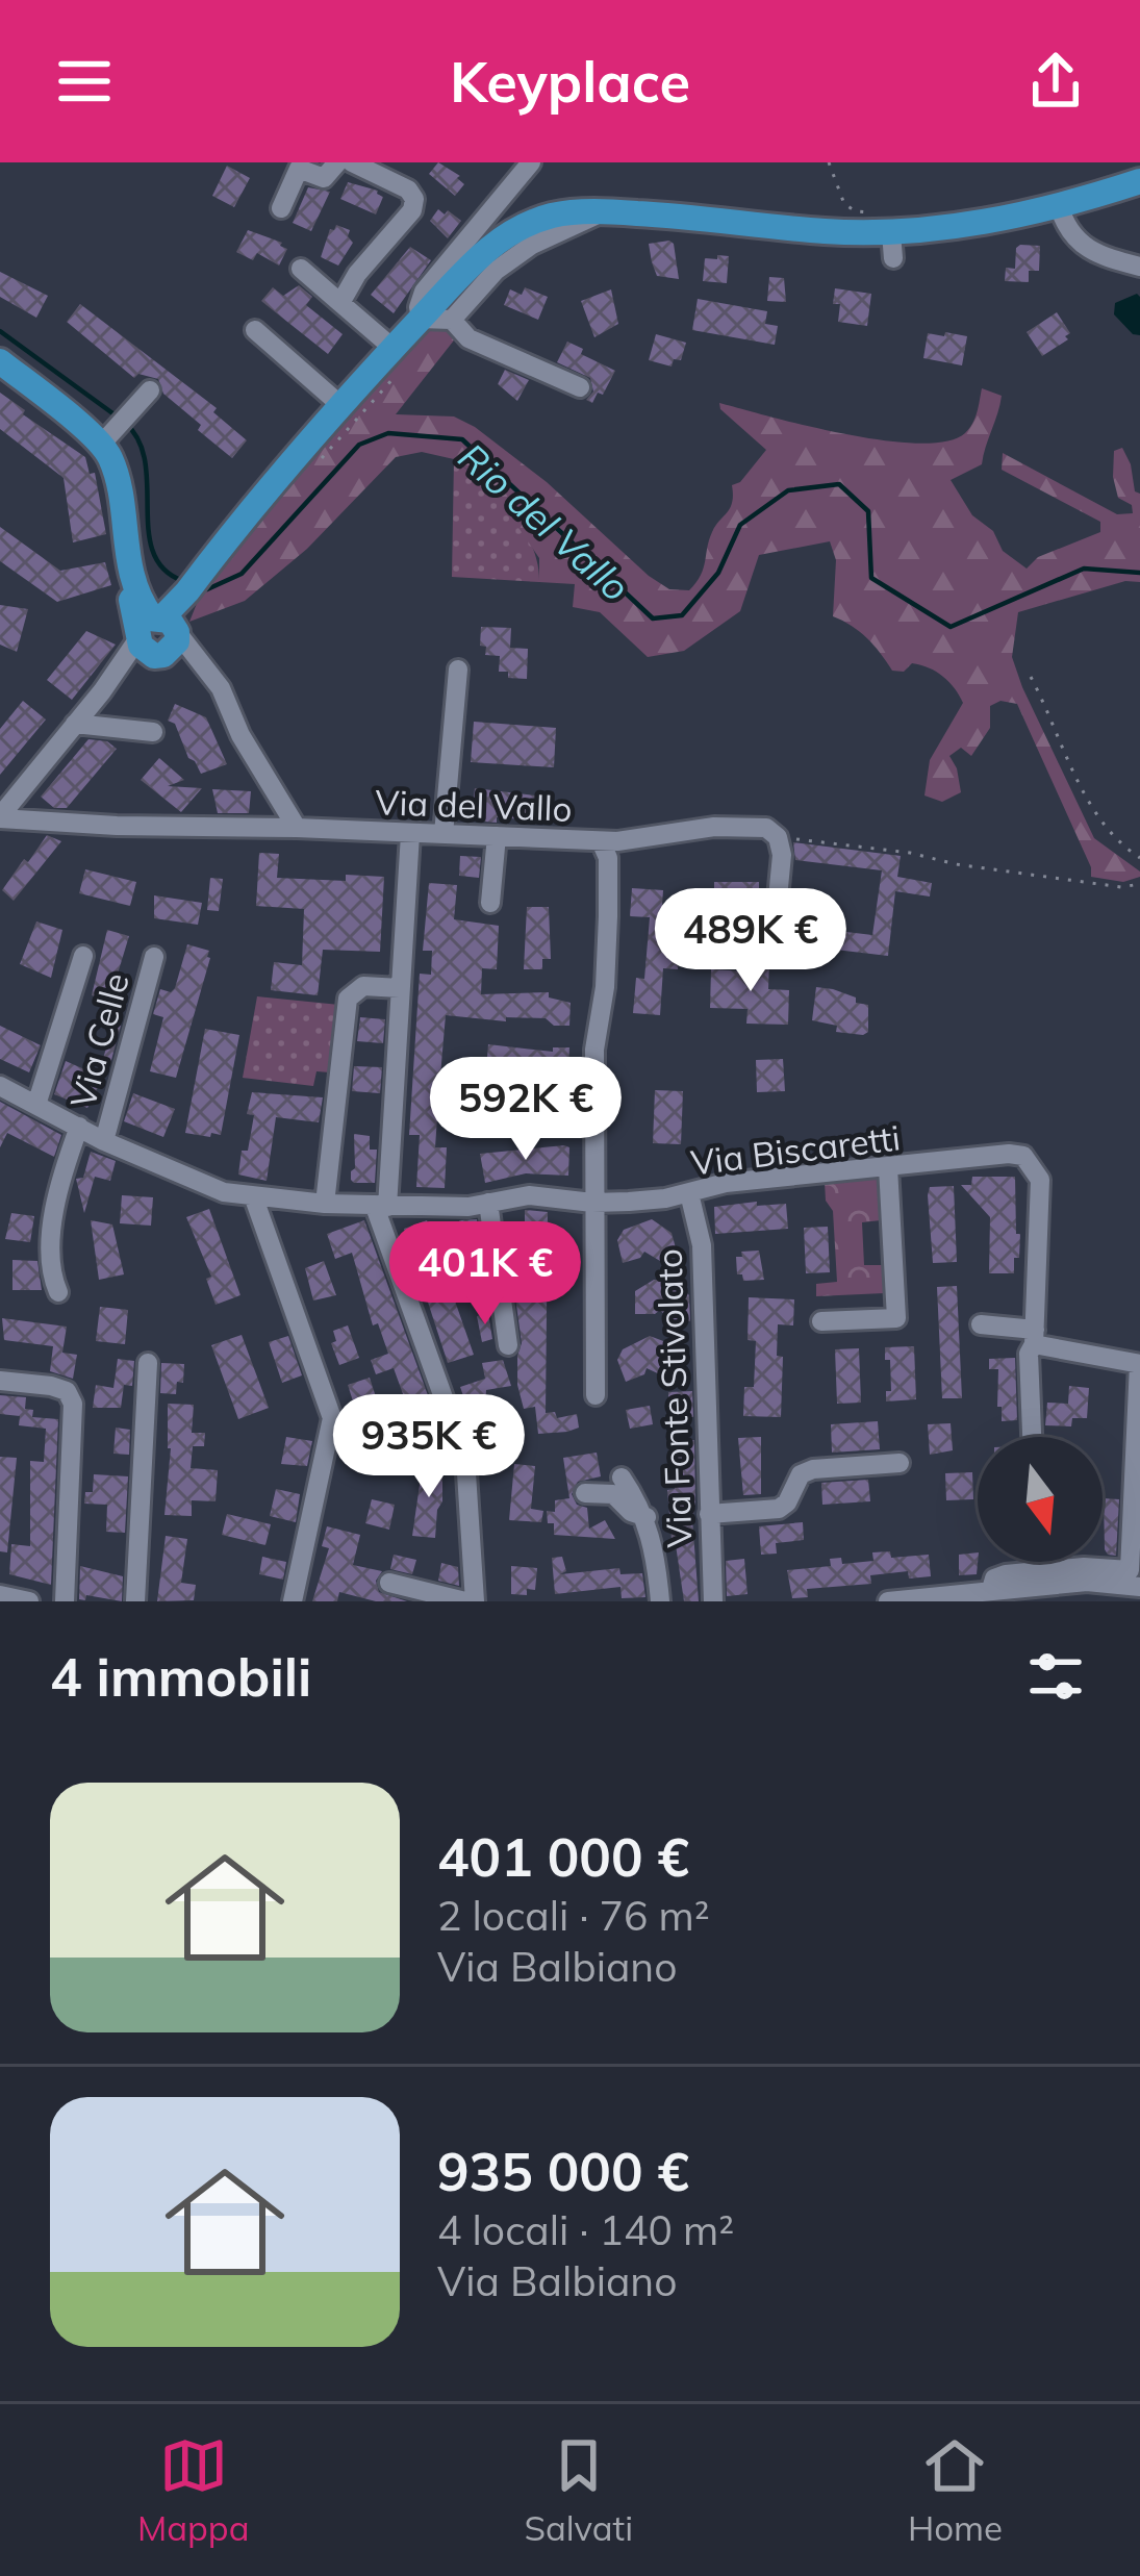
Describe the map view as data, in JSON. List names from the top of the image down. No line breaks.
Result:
{"streets":{"street":["Via del Vallo","Via Celle","Via Biscaretti","Via Fonte Stivolato"]},"crossings":[["Via Celle","Via Biscaretti"],["Via Biscaretti","Via Fonte Stivolato"]],"water":["Rio del Vallo"],"north":"bottom","page":{"header":"Keyplace","price":["489K €","592K €","401K €","935K €"],"heading":"4 immobili","list":[{"name":"401 000 €","note":"2 locali · 76 m² · Via Balbiano"},{"name":"935 000 €","note":"4 locali · 140 m² · Via Balbiano"}],"tabs":["Mappa","Salvati","Home"]}}
